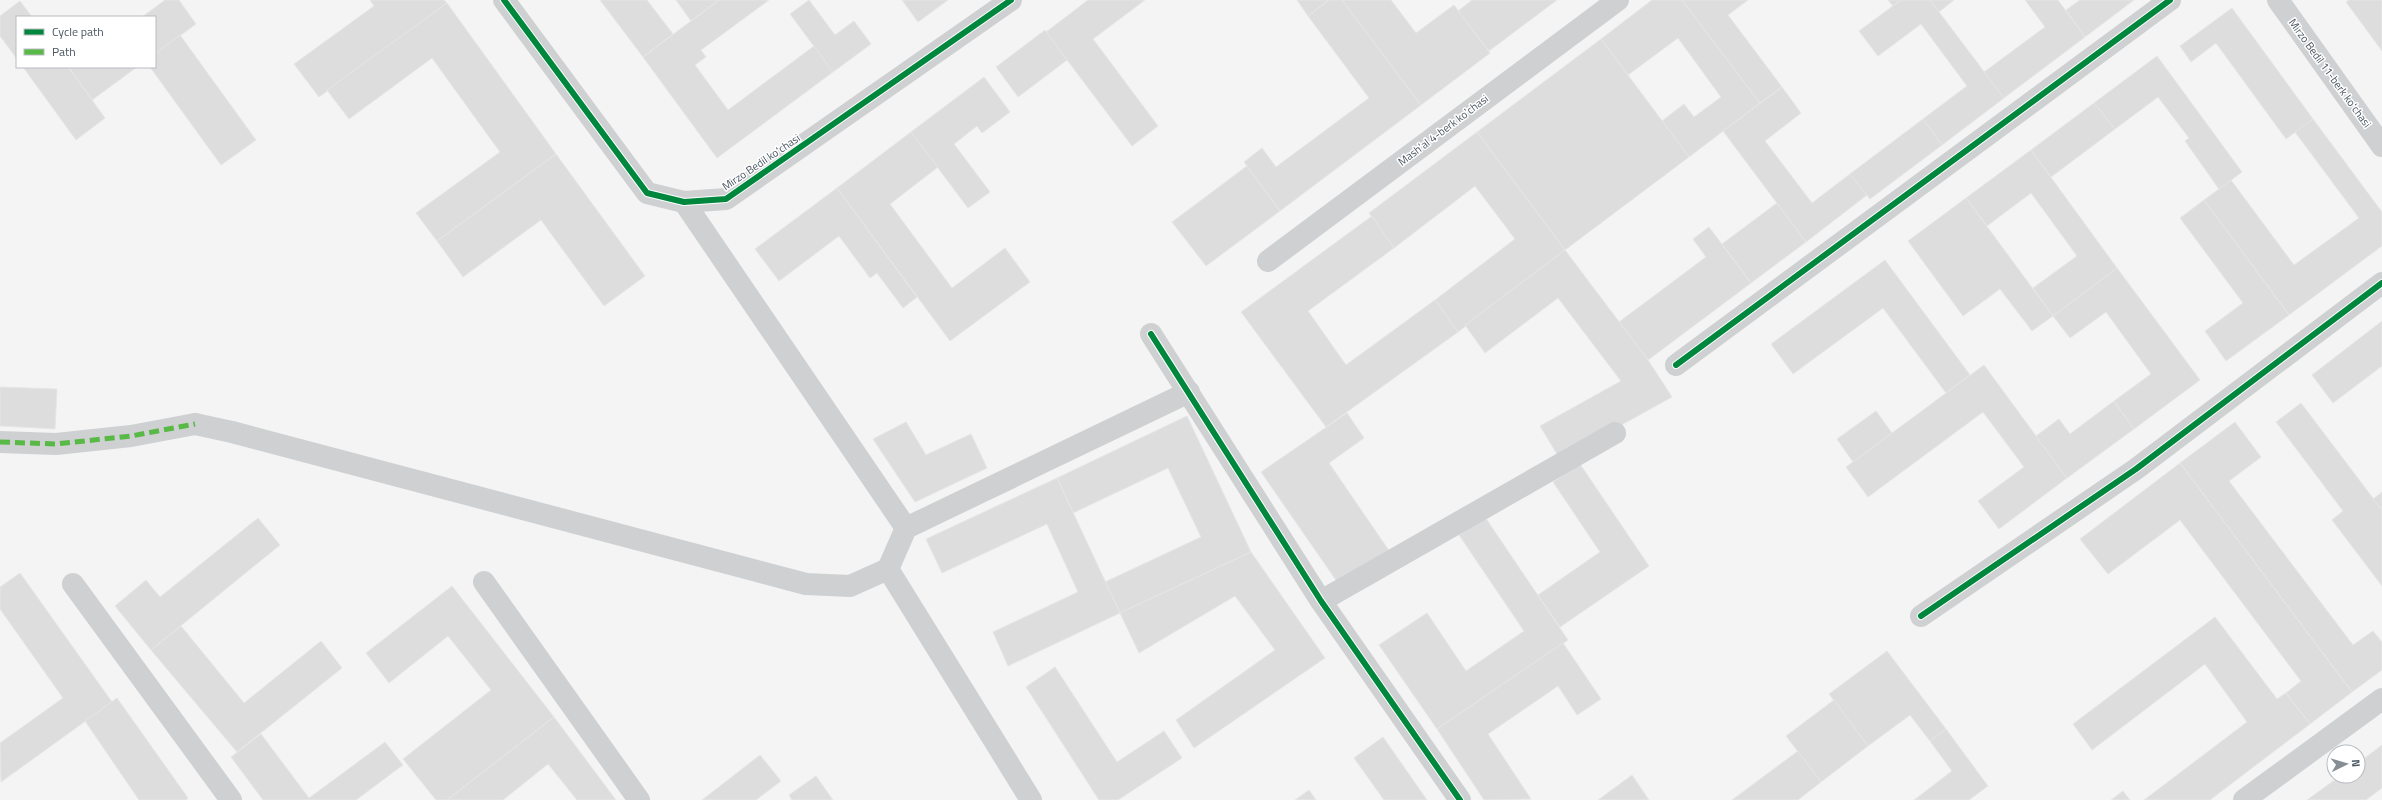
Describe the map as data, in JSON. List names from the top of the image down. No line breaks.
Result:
{"streets":{"street":["Mirzo Bedil 11-berk koʻchasi","Mashʼal 4-berk koʼchasi","Mirzo Bedil koʻchasi"]},"legend":["Cycle path","Path"],"north":"right"}
